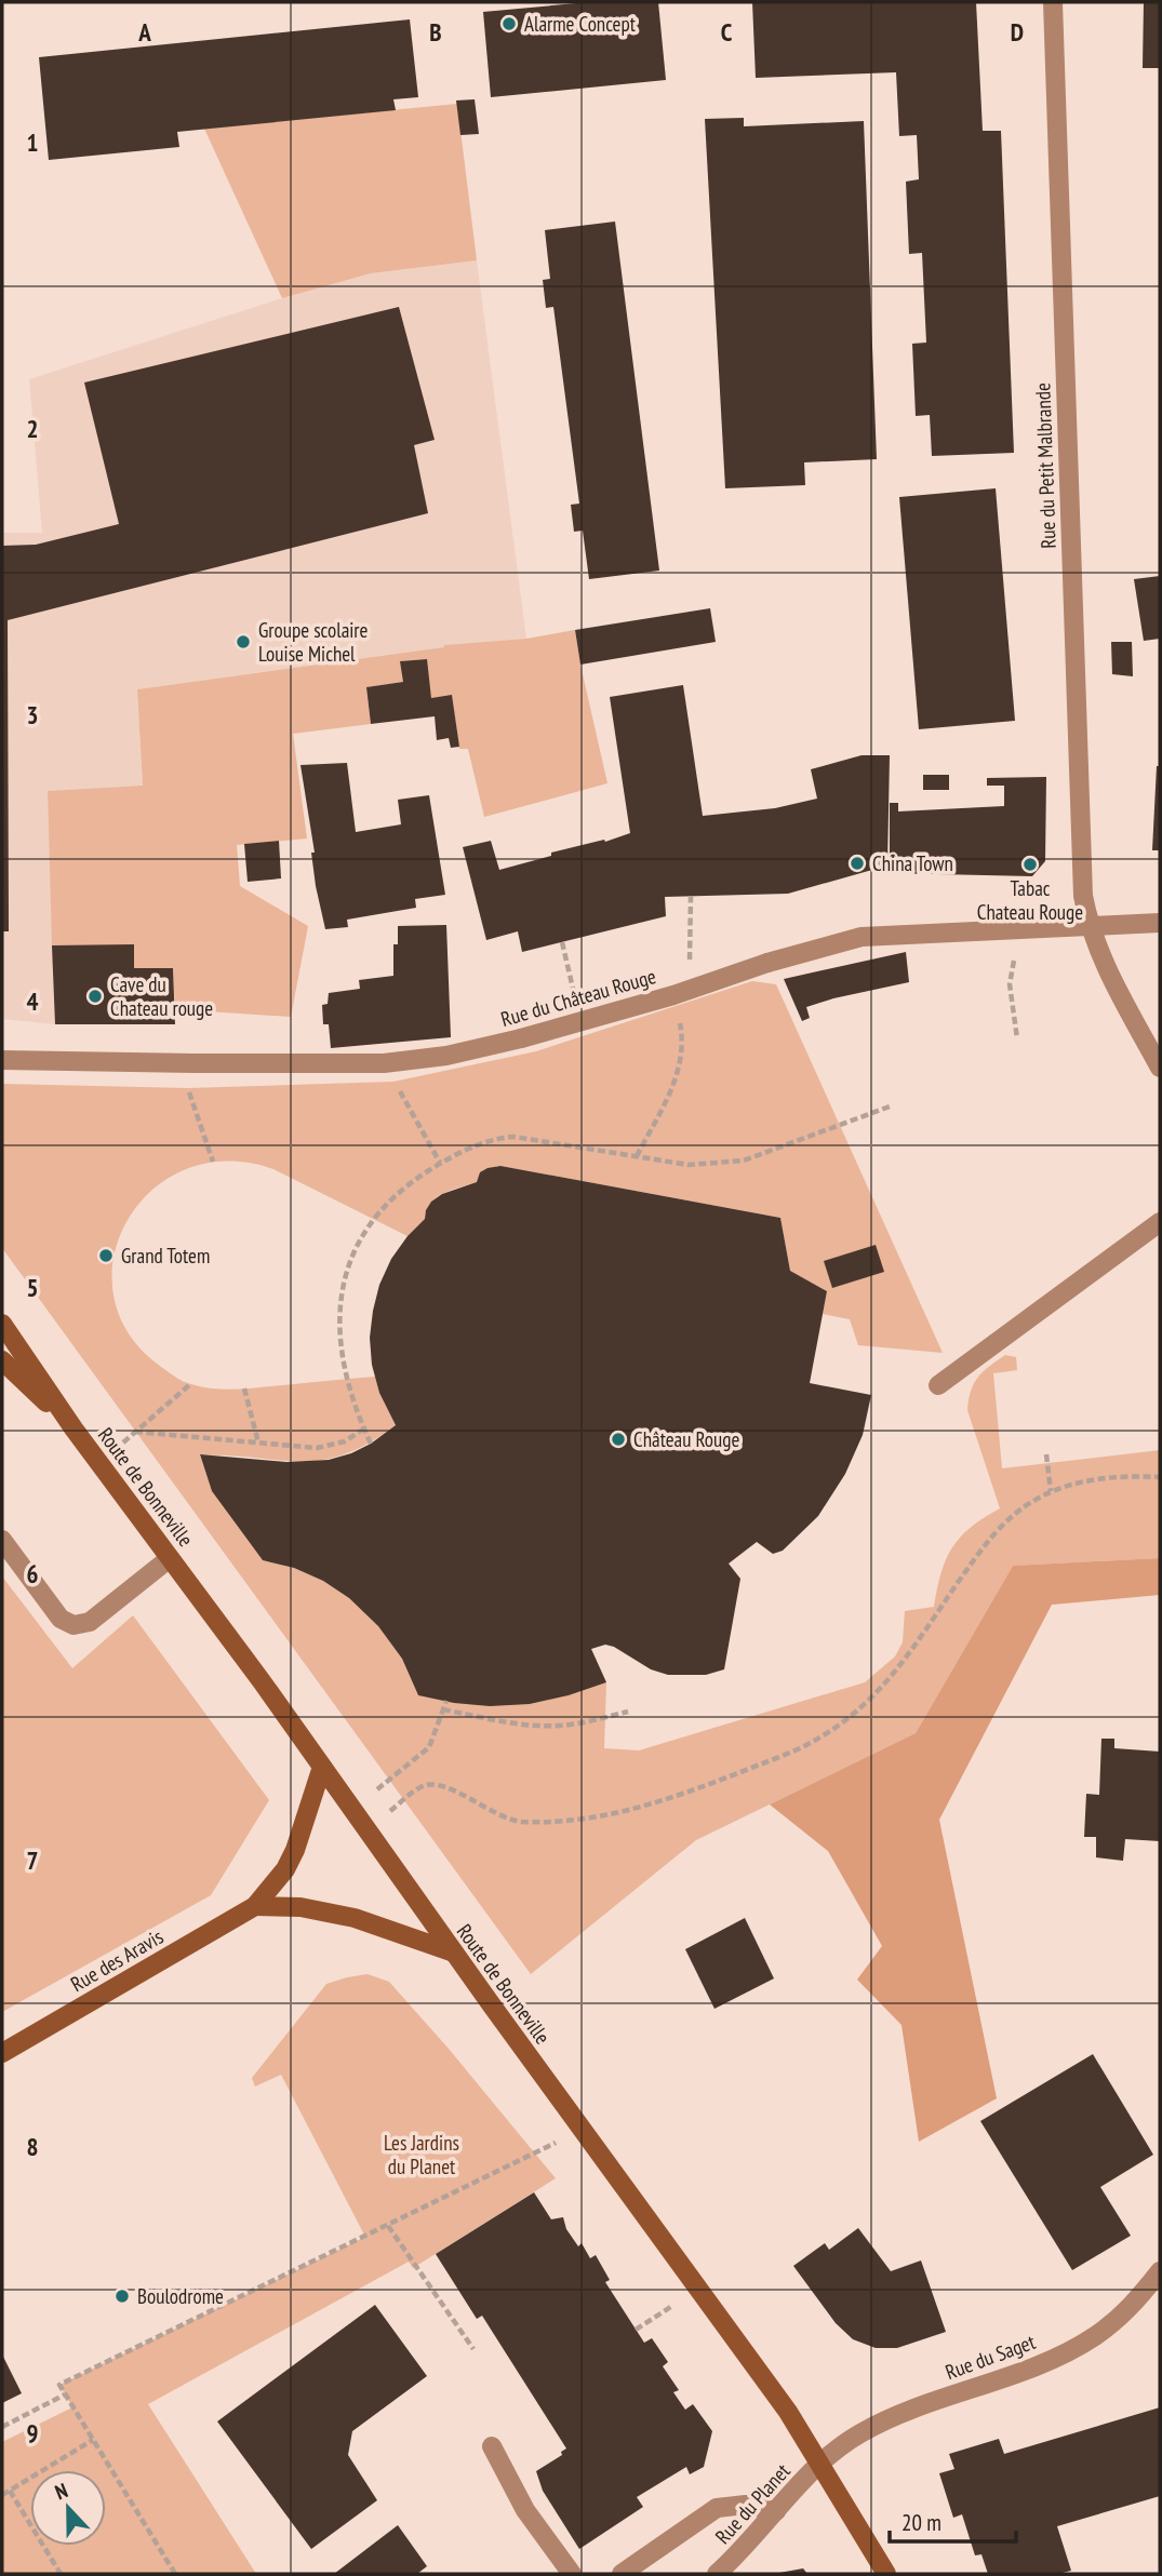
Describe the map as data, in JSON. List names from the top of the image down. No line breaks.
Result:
{"streets":{"main road":["Route de Bonneville","Rue des Aravis"],"street":["Rue du Petit Malbrande","Rue du Château Rouge","Rue du Saget","Rue du Planet"]},"crossings":[["Rue du Petit Malbrande","Rue du Château Rouge"],["Route de Bonneville","Rue des Aravis"],["Route de Bonneville","Rue du Saget"],["Route de Bonneville","Rue du Planet"],["Rue du Saget","Rue du Planet"]],"parks":["Les Jardins du Planet"],"places":["Alarme Concept","Groupe scolaire Louise Michel","China Town","Tabac Chateau Rouge","Cave du Chateau rouge","Grand Totem","Château Rouge","Boulodrome"],"scale_bar":"20 m","north":"top","grid":{"columns":["A","B","C","D"],"rows":["1","2","3","4","5","6","7","8","9"]}}
